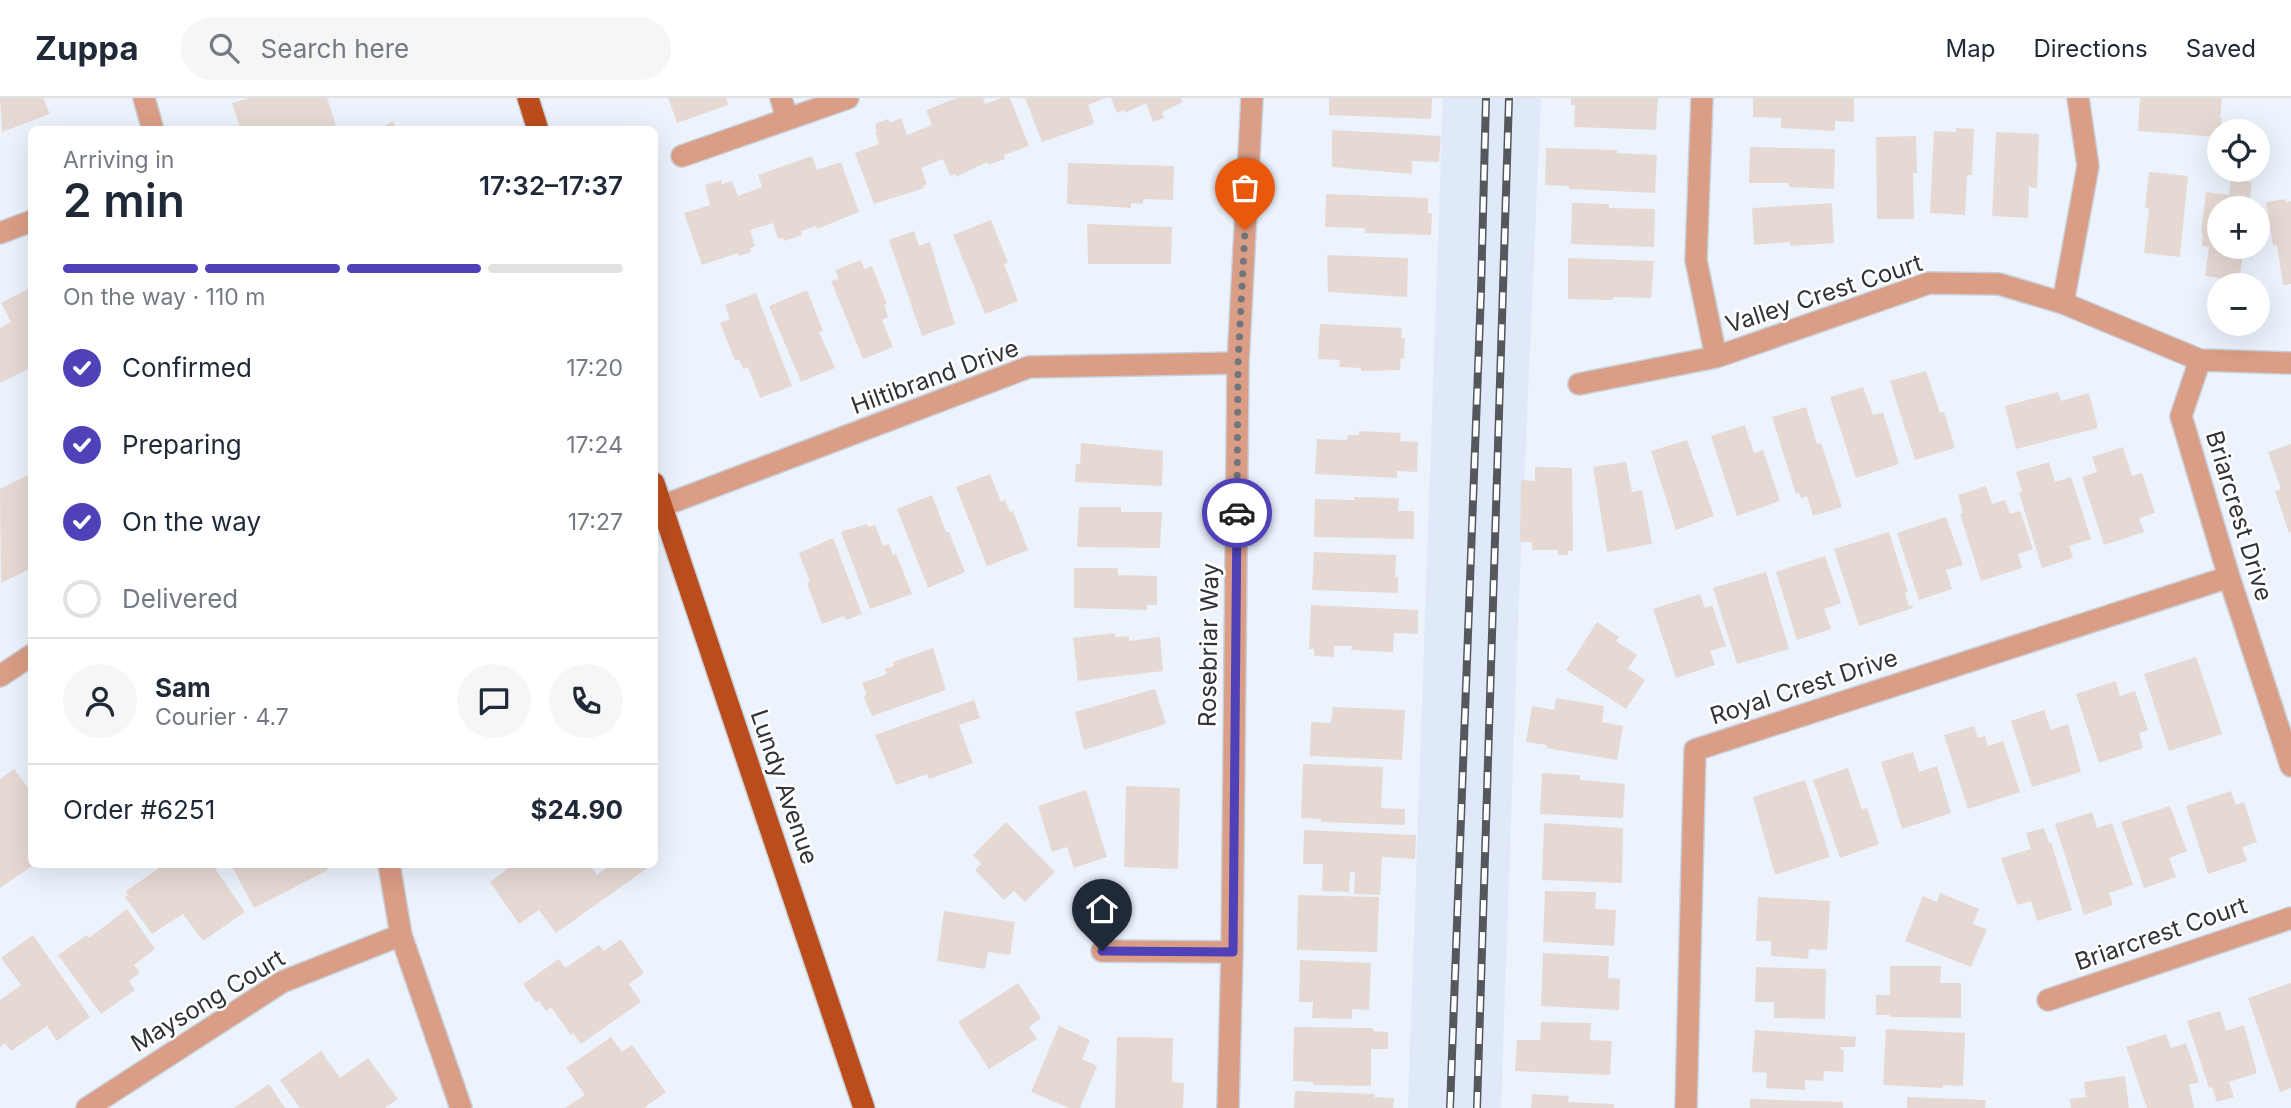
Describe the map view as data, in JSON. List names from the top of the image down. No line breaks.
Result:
{"streets":{"main road":["Lundy Avenue"],"street":["Valley Crest Court","Hiltibrand Drive","Briarcrest Drive","Rosebriar Way","Royal Crest Drive","Briarcrest Court","Maysong Court"]},"crossings":[["Valley Crest Court","Briarcrest Drive"],["Hiltibrand Drive","Rosebriar Way"],["Hiltibrand Drive","Lundy Avenue"],["Briarcrest Drive","Royal Crest Drive"]],"page":{"header":"Zuppa","search":"Search here","nav":["Map","Directions","Saved"],"map_buttons":["+","−"],"heading":["2 min","Arriving in","17:32–17:37"],"panel":["Sam","Courier · 4.7","Order #6251","$24.90"],"bar":"On the way · 110 m","list":[["Confirmed","17:20"],["Preparing","17:24"],["On the way","17:27"],"Delivered"]}}
